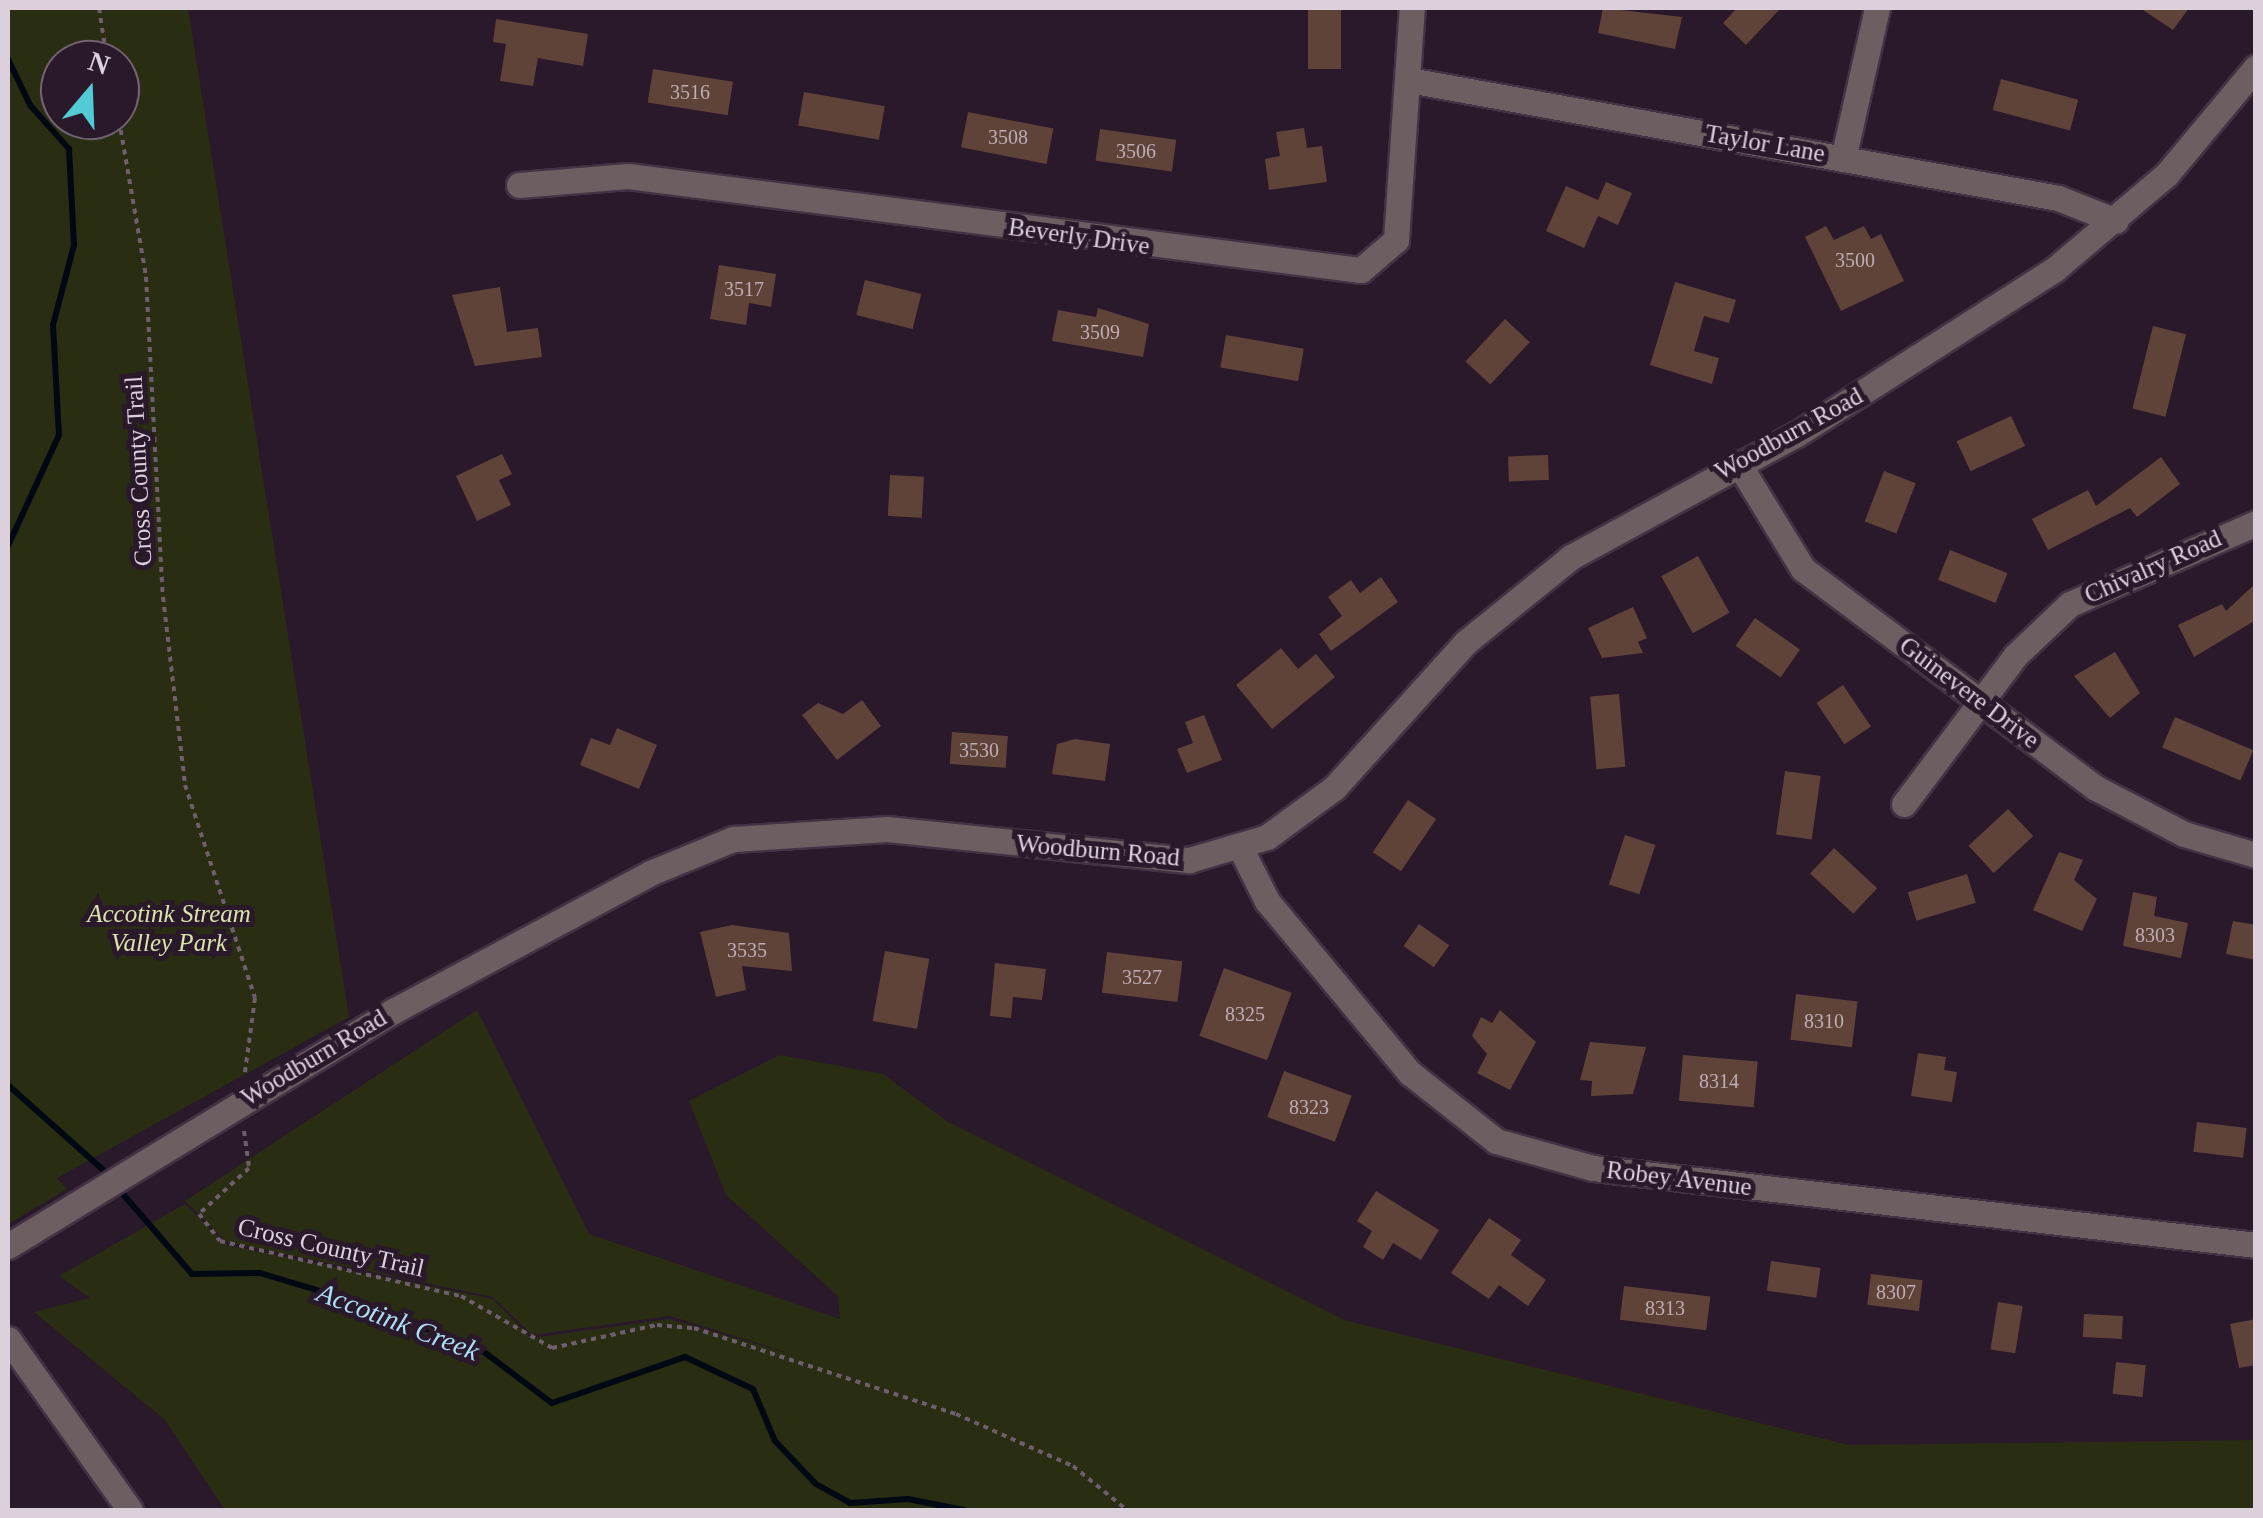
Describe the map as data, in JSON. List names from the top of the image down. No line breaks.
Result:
{"streets":{"street":["Taylor Lane","Beverly Drive","Woodburn Road","Chivalry Road","Guinevere Drive","Robey Avenue"],"path":["Cross County Trail"]},"crossings":[["Taylor Lane","Beverly Drive"],["Taylor Lane","Woodburn Road"],["Woodburn Road","Cross County Trail"],["Woodburn Road","Guinevere Drive"],["Woodburn Road","Robey Avenue"],["Chivalry Road","Guinevere Drive"]],"water":["Accotink Creek"],"parks":["Accotink Stream Valley Park"],"house_numbers":["3516","3508","3506","3500","3517","3509","3530","8303","3535","3527","8325","8310","8314","8323","8307","8313"],"north":"top"}
